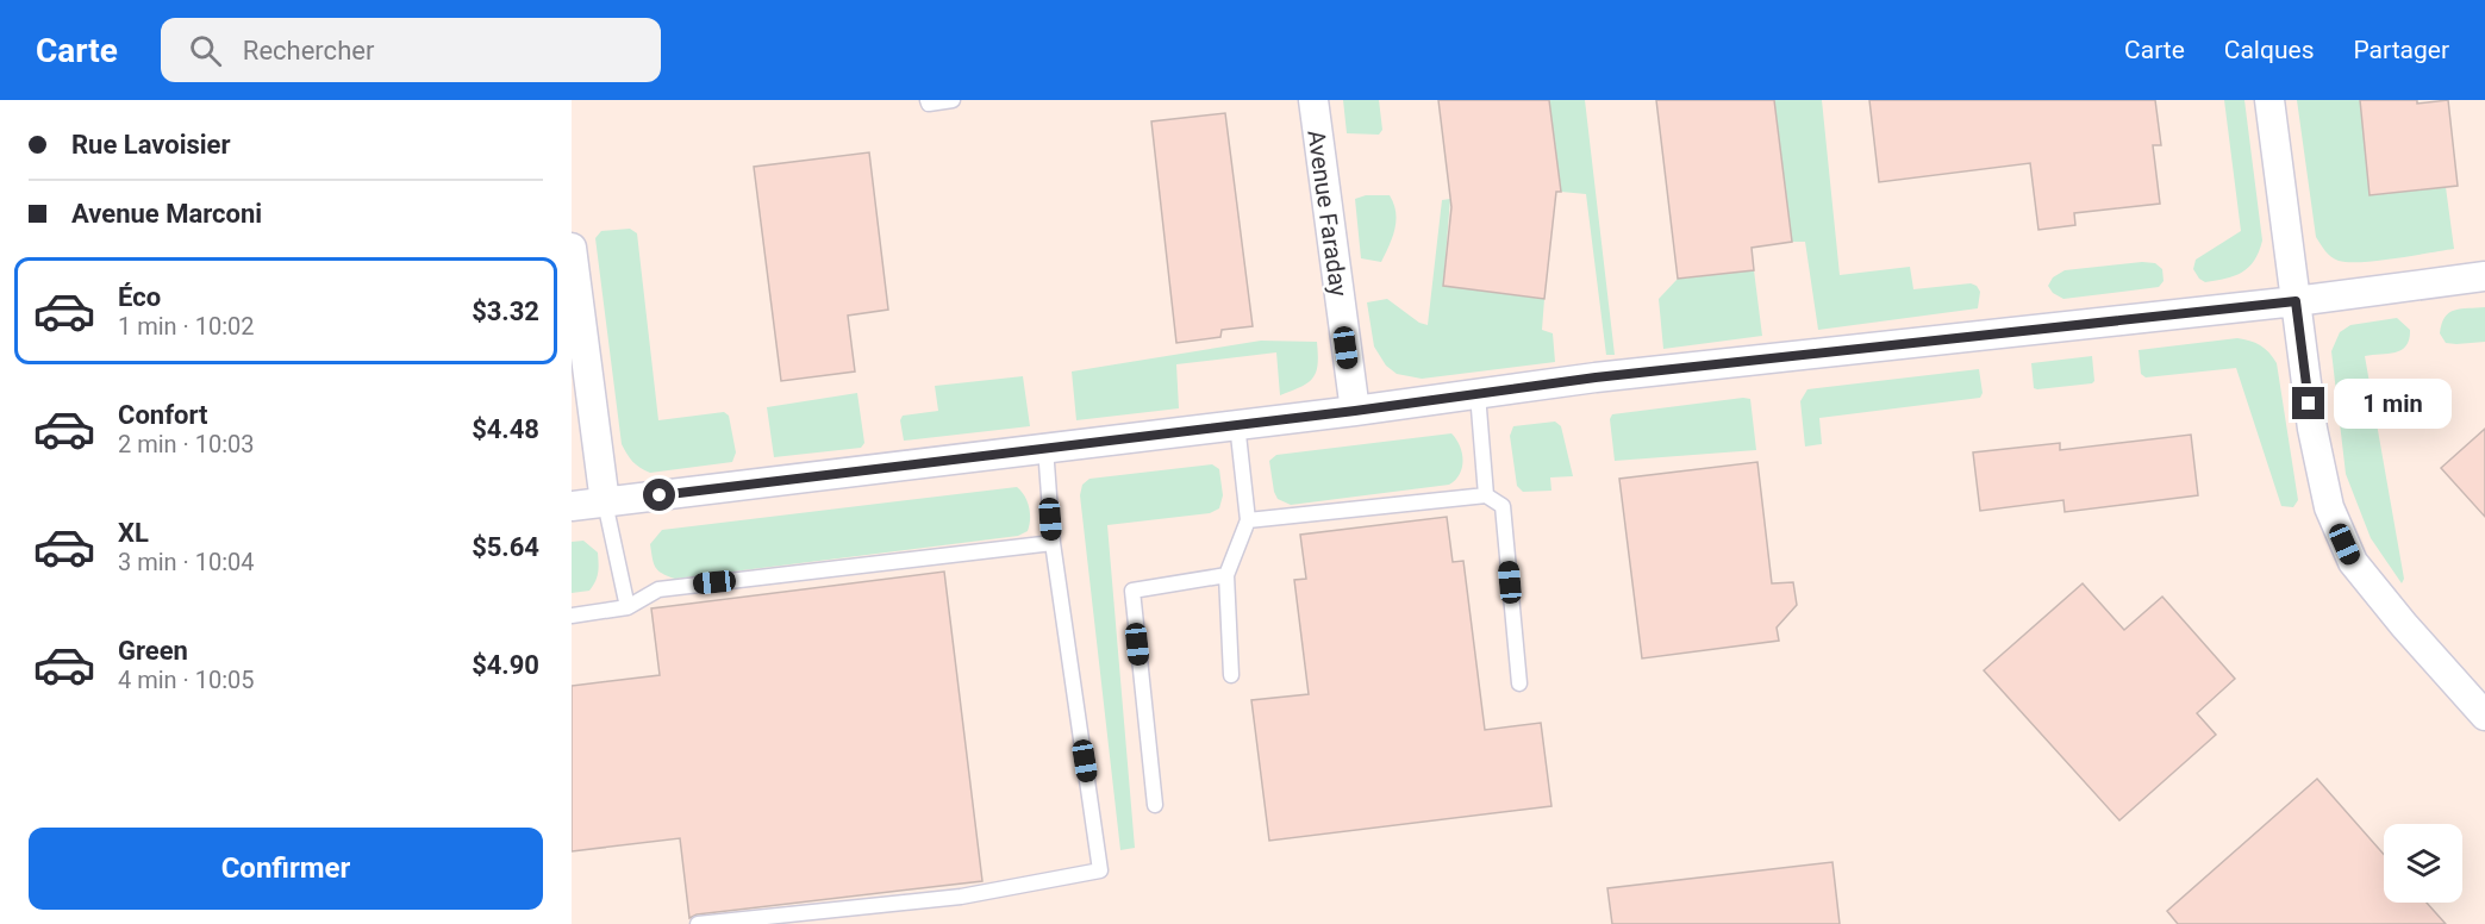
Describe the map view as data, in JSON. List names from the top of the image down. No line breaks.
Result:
{"streets":{"street":["Avenue Faraday"]},"page":{"header":"Carte","search":"Rechercher","nav":["Carte","Calques","Partager"],"banner":["Rue Lavoisier","Avenue Marconi"],"list":[{"name":"Éco","note":"1 min · 10:02","value":"$3.32"},{"name":"Confort","note":"2 min · 10:03","value":"$4.48"},{"name":"XL","note":"3 min · 10:04","value":"$5.64"},{"name":"Green","note":"4 min · 10:05","value":"$4.90"}],"bubble":"1 min","buttons":"Confirmer"}}
